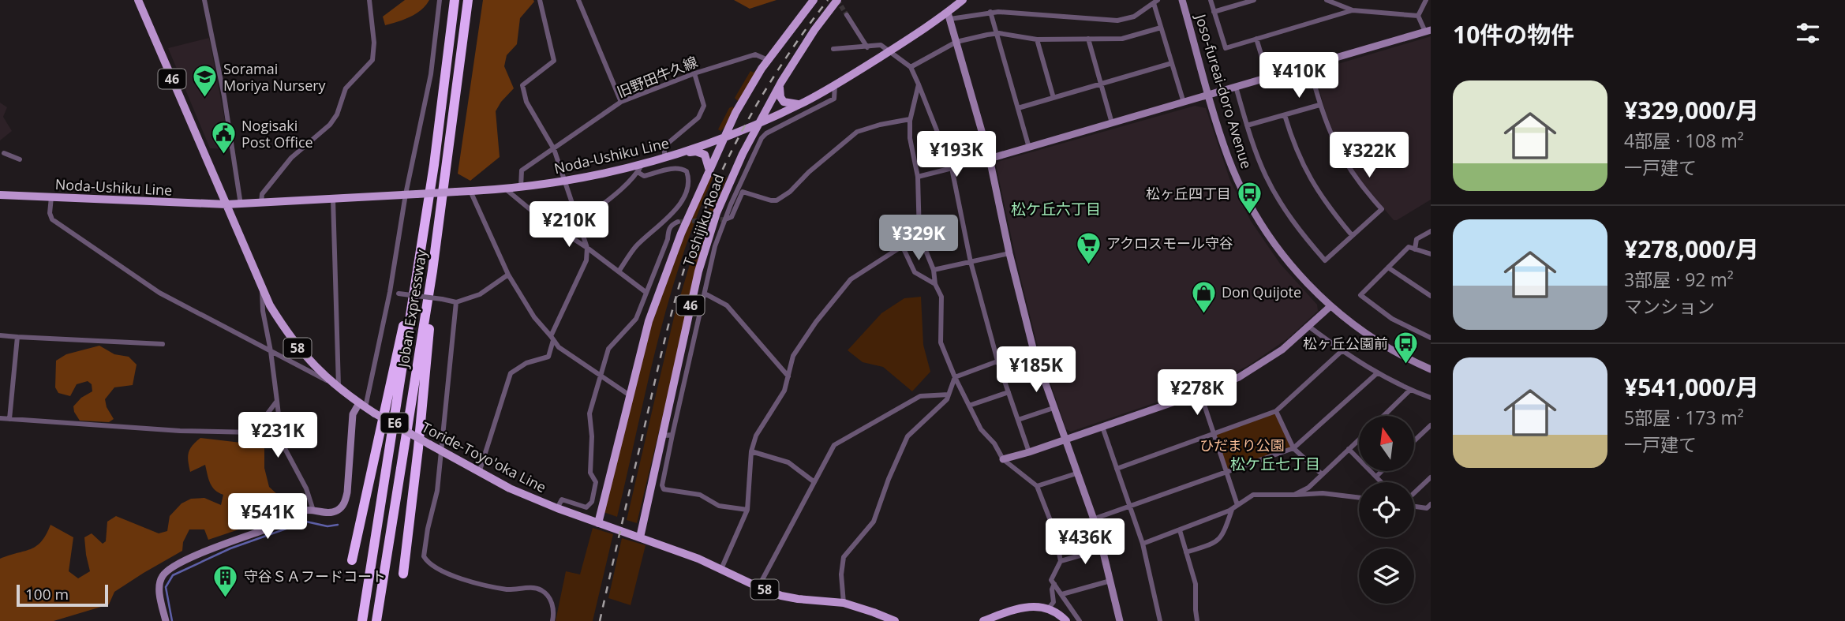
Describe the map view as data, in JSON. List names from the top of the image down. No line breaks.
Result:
{"streets":{"highway":["Joban Expressway","E6"],"main road":["46","Noda-Ushiku Line","Toshijiku Road","58","Toride-Toyo'oka Line"],"street":["旧野田牛久線","Joso-fureai-doro Avenue"]},"crossings":[["旧野田牛久線","Noda-Ushiku Line"],["旧野田牛久線","Toshijiku Road"],["46","Noda-Ushiku Line"],["46","Toride-Toyo'oka Line"],["Noda-Ushiku Line","Toshijiku Road"],["Noda-Ushiku Line","Toride-Toyo'oka Line"],["Toshijiku Road","Toride-Toyo'oka Line"]],"districts":["松ケ丘六丁目","松ケ丘七丁目"],"parks":["ひだまり公園"],"places":{"school or university":["Soramai Moriya Nursery"],"public building":["Nogisaki Post Office"],"bus stop":["松ヶ丘四丁目","松ヶ丘公園前"],"supermarket":["アクロスモール守谷"],"shop":["Don Quijote"],"building":["守谷ＳＡフードコート"]},"scale_bar":"100 m","north":"top","page":{"heading":"10件の物件","price":["¥410K","¥193K","¥322K","¥210K","¥329K","¥185K","¥278K","¥231K","¥541K","¥436K"],"list":[{"name":"¥329,000/月","note":"4部屋 · 108 m² · 一戸建て"},{"name":"¥278,000/月","note":"3部屋 · 92 m² · マンション"},{"name":"¥541,000/月","note":"5部屋 · 173 m² · 一戸建て"}],"scale":"100 m"}}
